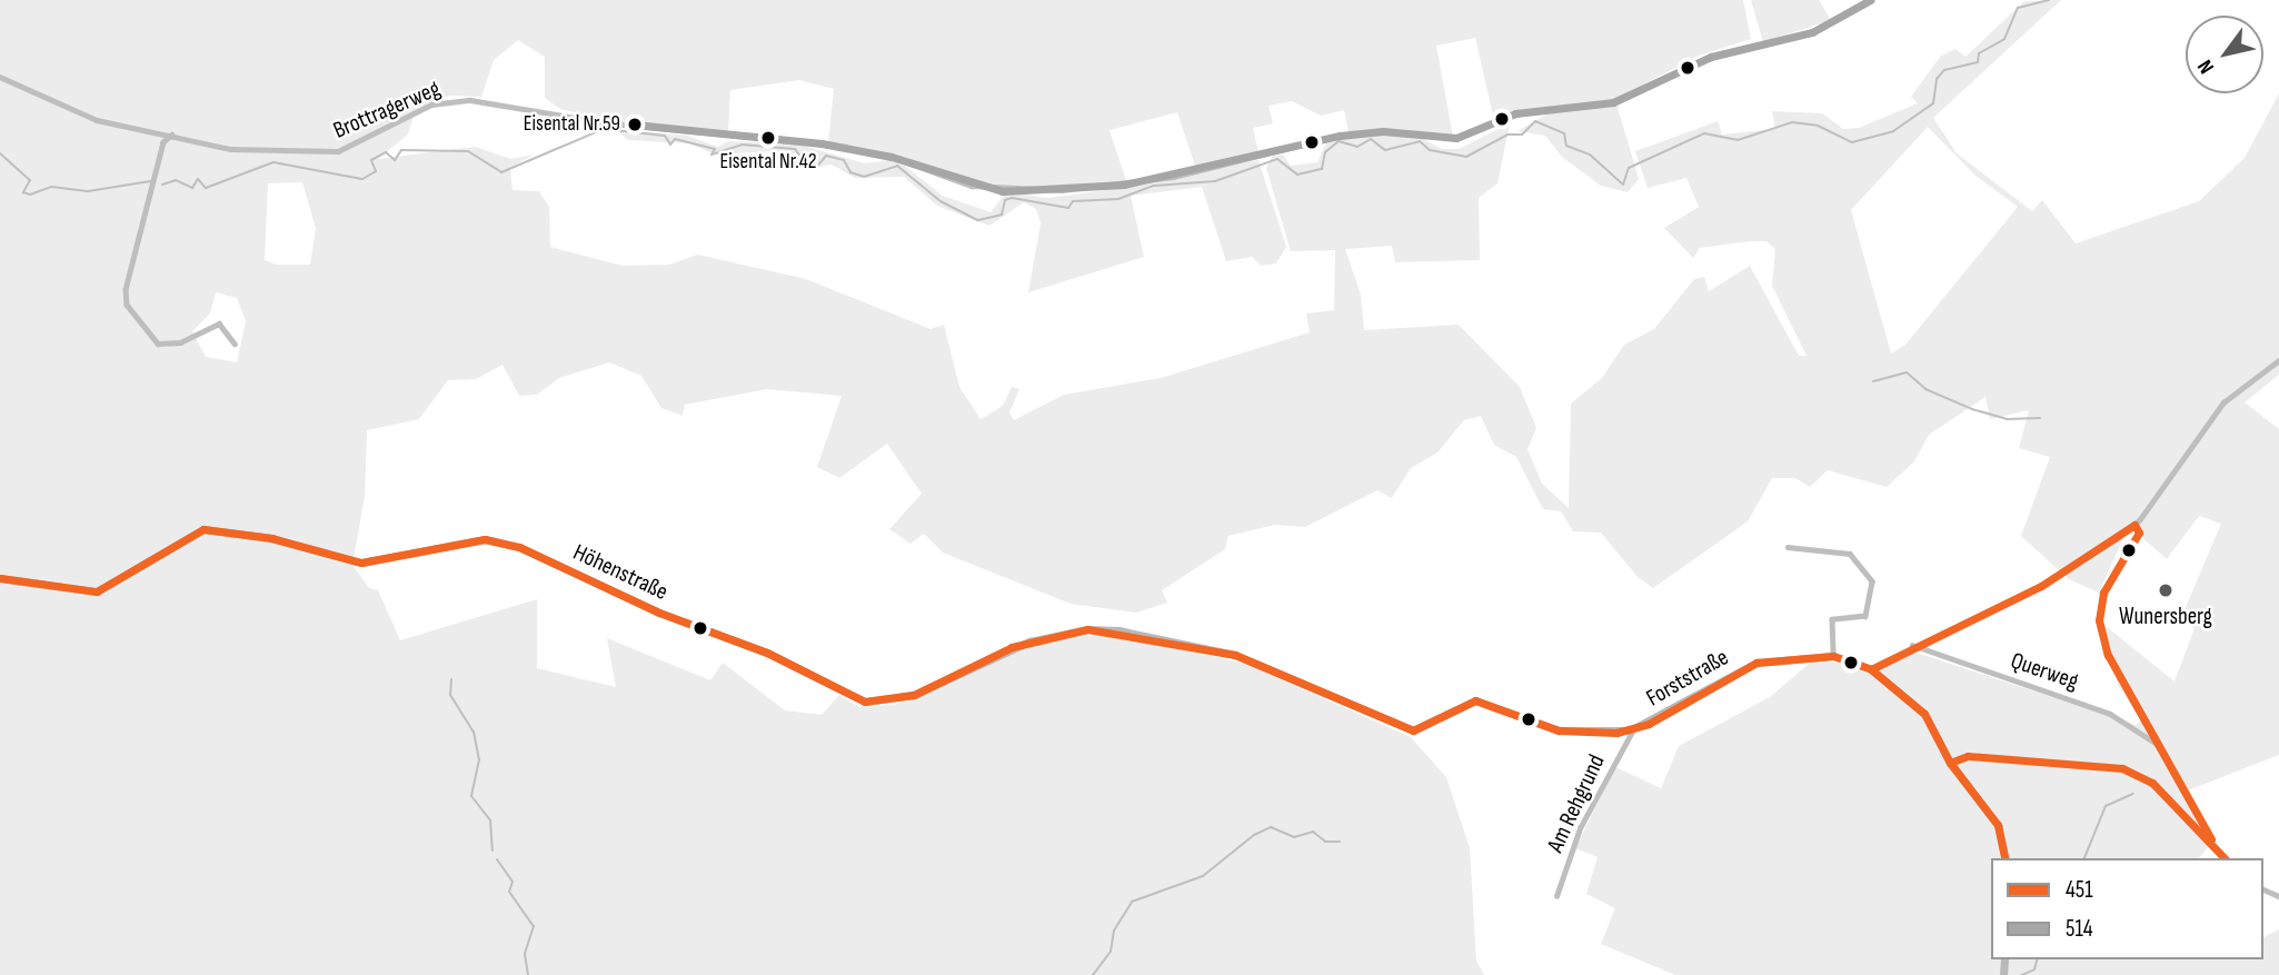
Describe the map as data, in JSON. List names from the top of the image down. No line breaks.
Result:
{"streets":{"street":["Brottragerweg","Höhenstraße","Querweg","Forststraße","Am Rehgrund"]},"crossings":[["Höhenstraße","Forststraße"],["Forststraße","Am Rehgrund"]],"places":["Eisental Nr.59","Eisental Nr.42","Wunersberg"],"lines":["transit line 514","transit line 451"],"legend":["451","514"],"north":"bottom left"}
